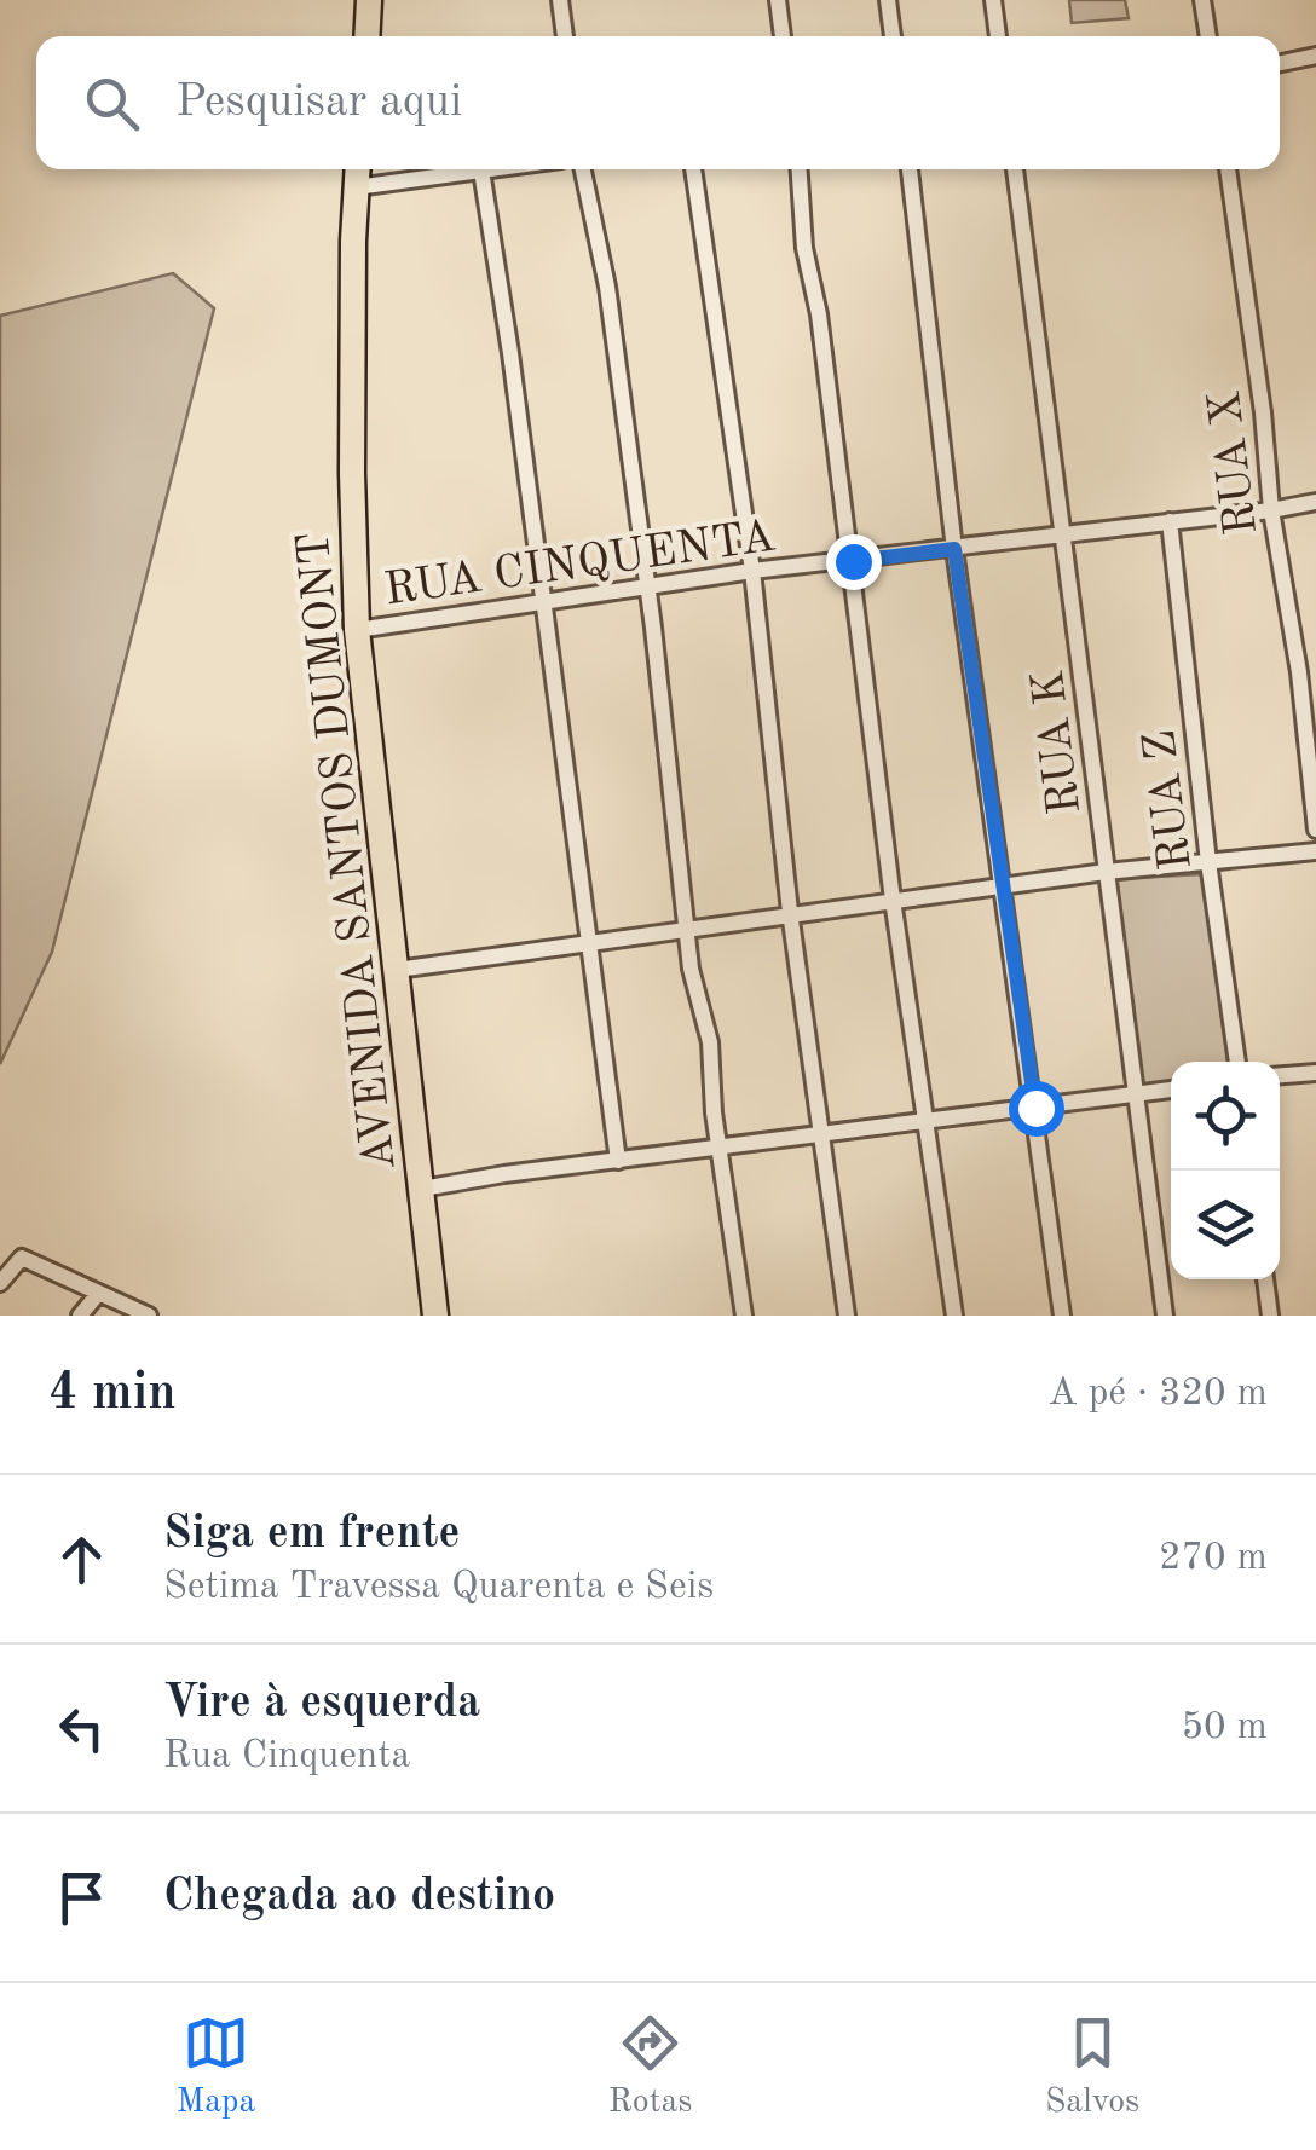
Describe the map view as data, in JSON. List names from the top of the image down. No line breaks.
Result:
{"streets":{"main road":["AVENIDA SANTOS DUMONT"],"street":["RUA X","RUA CINQUENTA","RUA K","RUA Z"]},"crossings":[["RUA X","RUA CINQUENTA"],["RUA CINQUENTA","RUA K"],["RUA CINQUENTA","RUA Z"],["RUA CINQUENTA","AVENIDA SANTOS DUMONT"]],"page":{"search":"Pesquisar aqui","heading":["4 min","A pé · 320 m"],"list":[["Siga em frente","Setima Travessa Quarenta e Seis","270 m"],["Vire à esquerda","Rua Cinquenta","50 m"],"Chegada ao destino"],"nav":["Mapa","Rotas","Salvos"]}}
